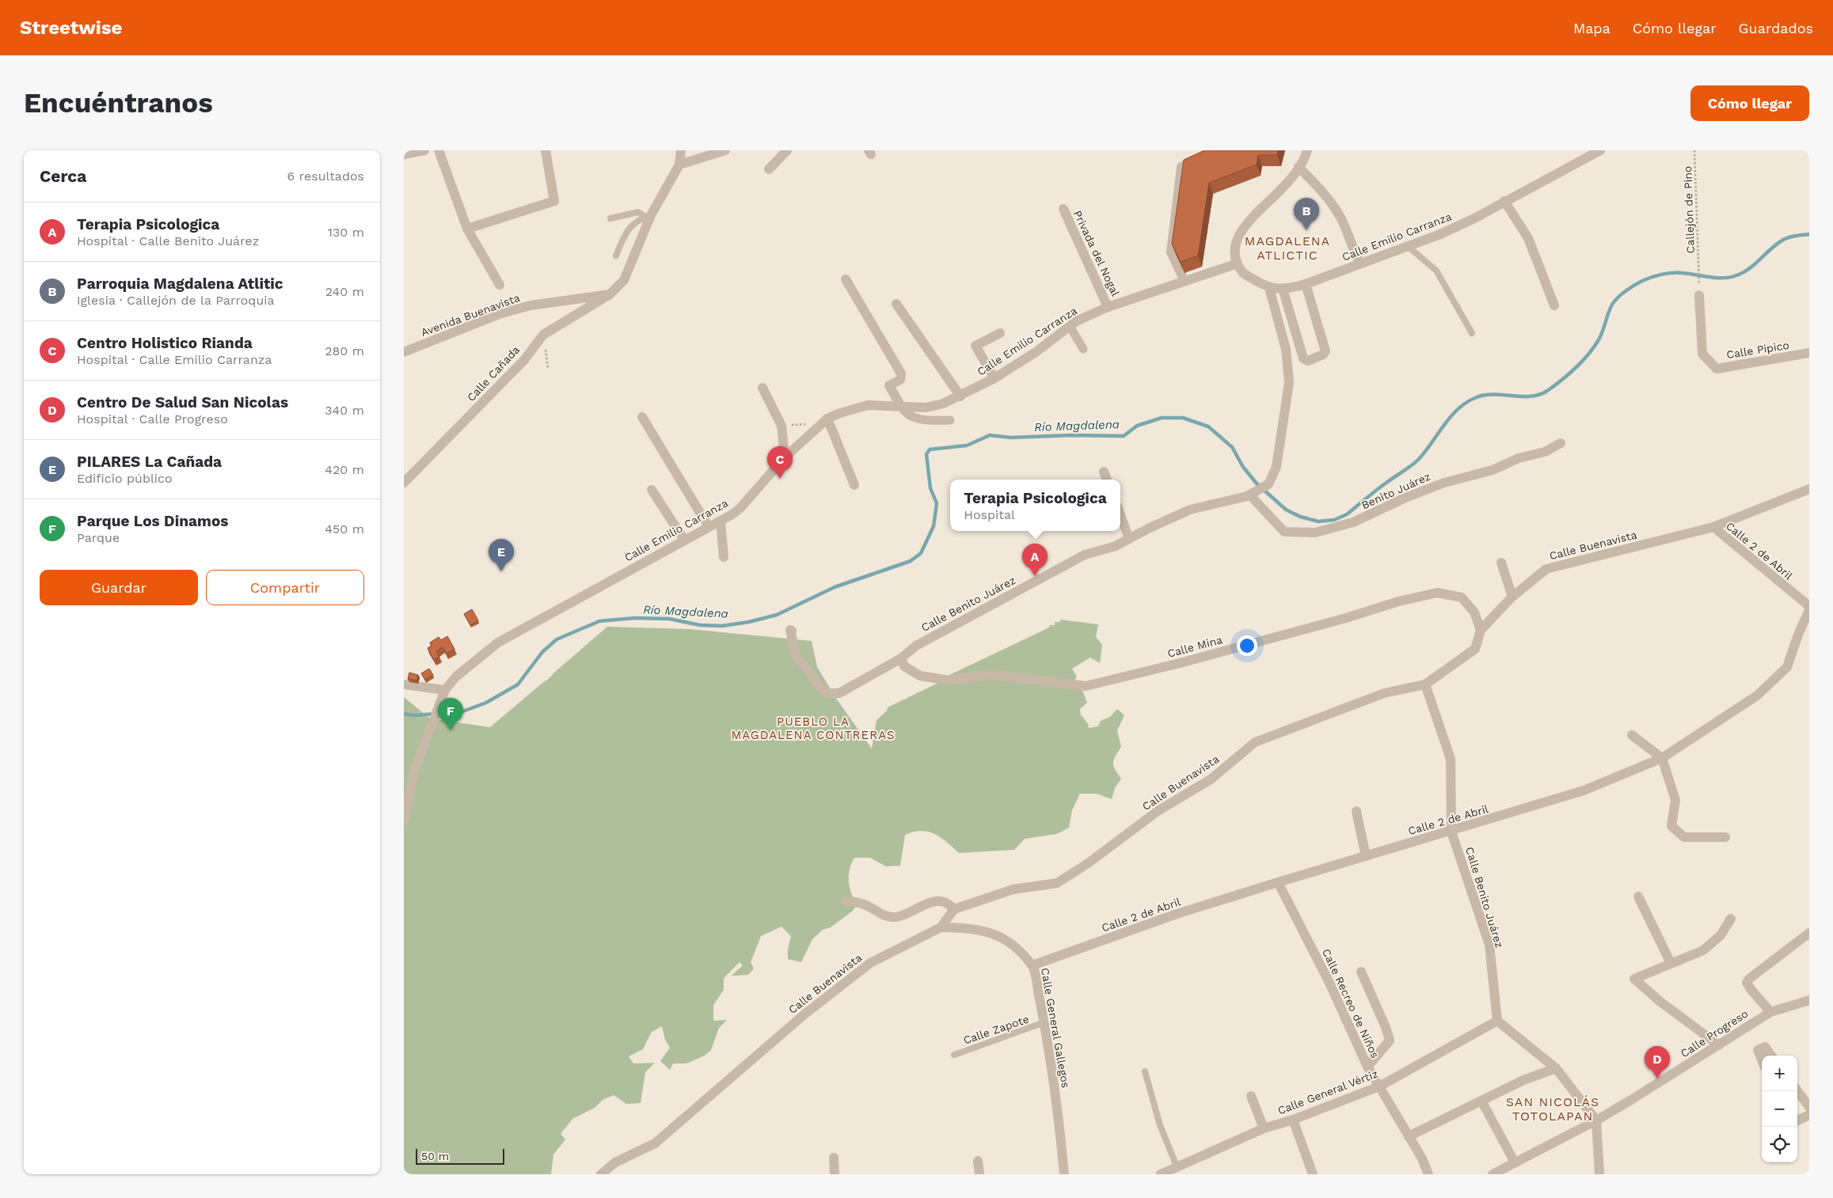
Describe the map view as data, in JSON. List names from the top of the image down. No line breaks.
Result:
{"streets":{"street":["Calle Emilio Carranza","Privada del Nogal","Avenida Buenavista","Calle Pipico","Calle Cañada","Benito Juárez","Calle Buenavista","Calle 2 de Abril","Calle Benito Juárez","Calle Mina","Calle Recreo de Niños","Calle General Gallegos","Calle Progreso","Calle General Vértiz"],"lane":["Calle Zapote"],"path":["Callejón de Pino"]},"crossings":[["Calle Emilio Carranza","Privada del Nogal"],["Calle Emilio Carranza","Calle Benito Juárez"],["Avenida Buenavista","Calle Cañada"],["Benito Juárez","Calle Benito Juárez"],["Calle Buenavista","Calle 2 de Abril"],["Calle Buenavista","Calle Benito Juárez"],["Calle Buenavista","Calle Mina"],["Calle Buenavista","Calle General Gallegos"],["Calle 2 de Abril","Calle Benito Juárez"],["Calle 2 de Abril","Calle Recreo de Niños"],["Calle 2 de Abril","Calle General Gallegos"],["Calle Benito Juárez","Calle Mina"],["Calle Benito Juárez","Calle General Vértiz"],["Calle Recreo de Niños","Calle General Vértiz"],["Calle General Gallegos","Calle Zapote"]],"districts":["MAGDALENA ATLICTIC","PUEBLO LA MAGDALENA CONTRERAS","SAN NICOLÁS TOTOLAPAN"],"water":["Río Magdalena"],"scale_bar":"50 m","page":{"header":"Streetwise","nav":["Mapa","Cómo llegar","Guardados"],"buttons":["Cómo llegar",["Guardar","Compartir"]],"title":"Encuéntranos","heading":["Cerca","6 resultados"],"pins":["B","C","E","A","F","D"],"list":[{"mark":"A","name":"Terapia Psicologica","note":"Hospital · Calle Benito Juárez","value":"130 m"},{"mark":"B","name":"Parroquia Magdalena Atlitic","note":"Iglesia · Callejón de la Parroquia","value":"240 m"},{"mark":"C","name":"Centro Holistico Rianda","note":"Hospital · Calle Emilio Carranza","value":"280 m"},{"mark":"D","name":"Centro De Salud San Nicolas","note":"Hospital · Calle Progreso","value":"340 m"},{"mark":"E","name":"PILARES La Cañada","note":"Edificio público","value":"420 m"},{"mark":"F","name":"Parque Los Dinamos","note":"Parque","value":"450 m"}],"popup":["Terapia Psicologica","Hospital"],"map_buttons":["+","−"],"scale":"50 m"}}
